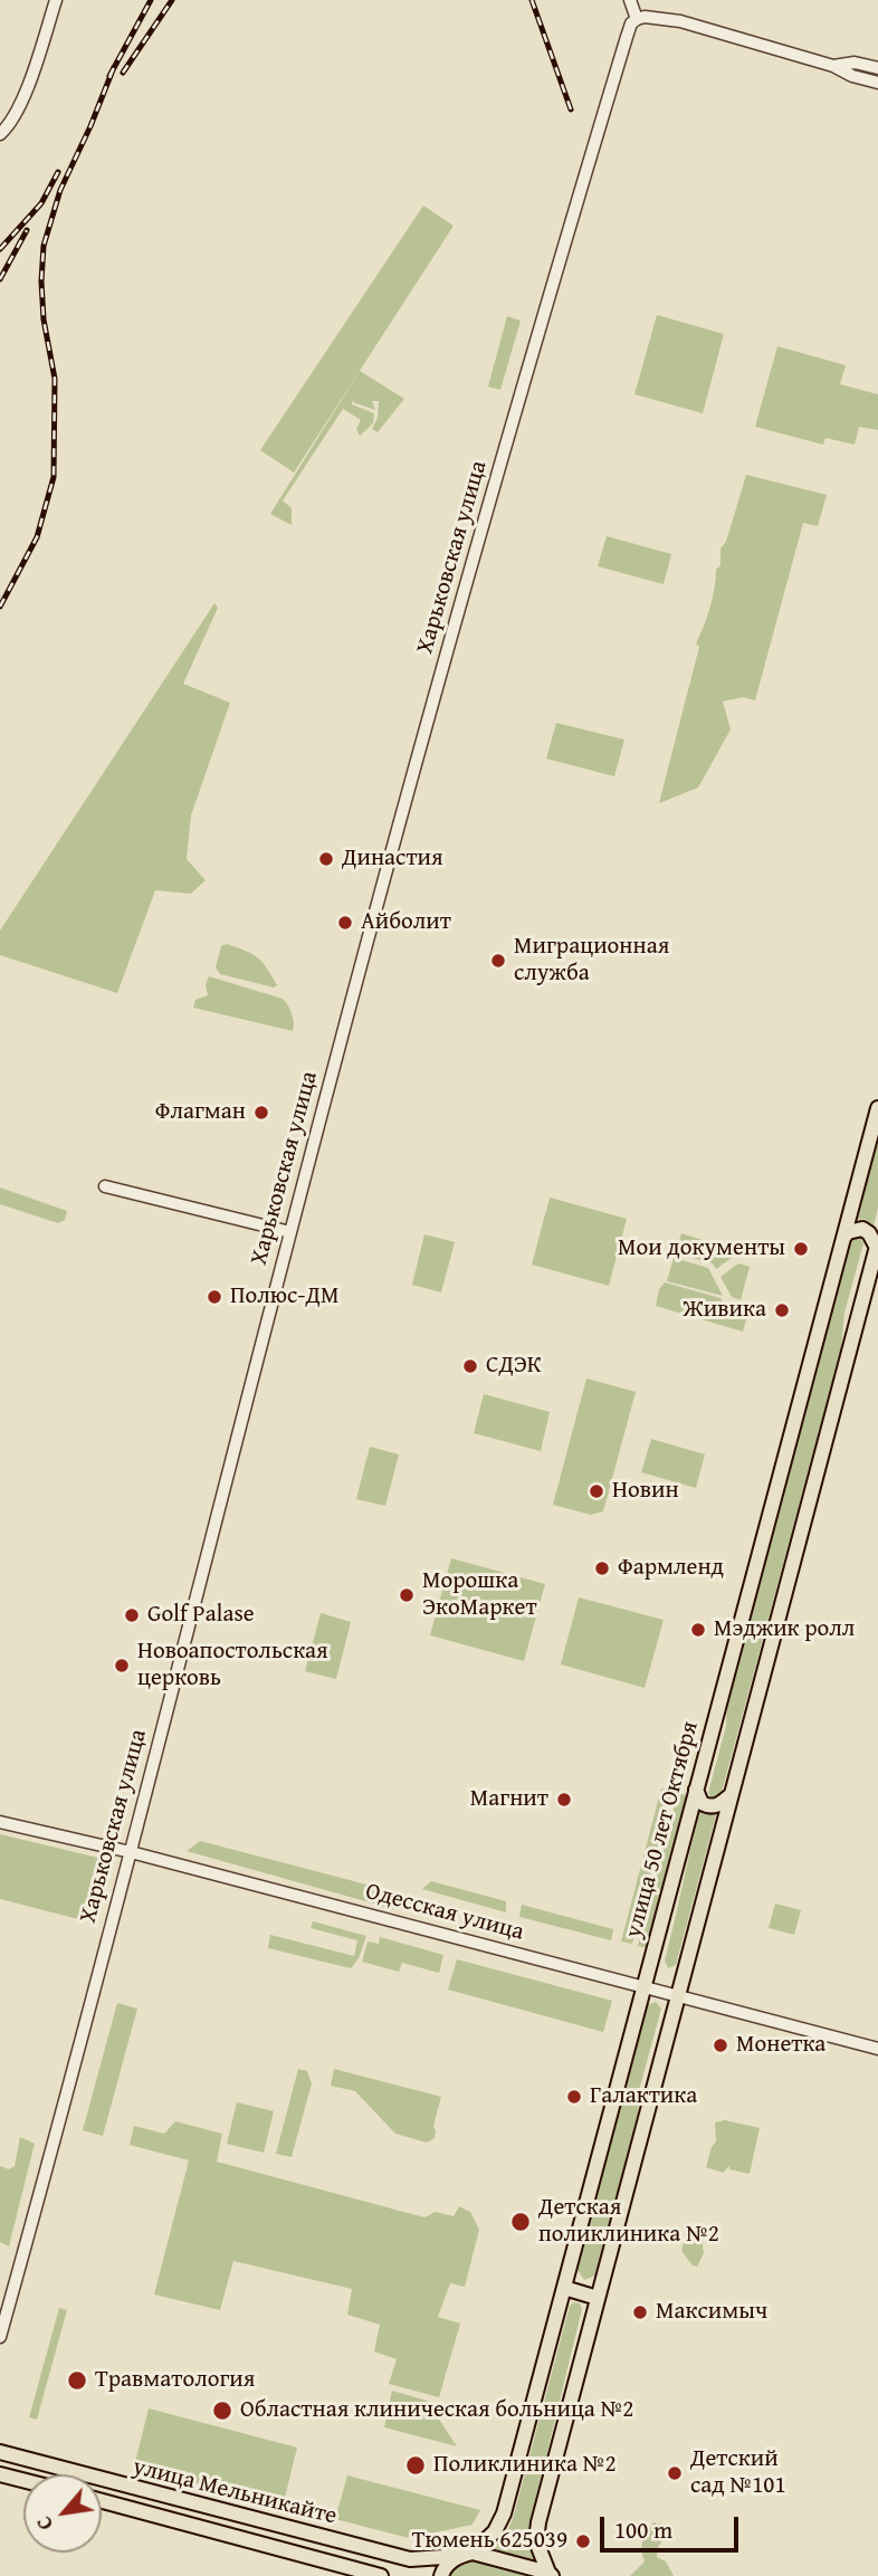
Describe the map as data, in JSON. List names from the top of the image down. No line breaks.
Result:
{"streets":{"main road":["улица 50 лет Октября","улица Мельникайте"],"street":["Харьковская улица","Одесская улица"]},"crossings":[["Харьковская улица","Одесская улица"],["улица 50 лет Октября","Одесская улица"],["улица 50 лет Октября","улица Мельникайте"]],"places":["Династия","Айболит","Миграционная служба","Флагман","Мои документы","Полюс-ДМ","Живика","СДЭК","Новин","Фармленд","Морошка ЭкоМаркет","Golf Palase","Мэджик ролл","Новоапостольская церковь","Магнит","Монетка","Галактика","Детская поликлиника №2","Максимыч","Травматология","Областная клиническая больница №2","Поликлиника №2","Детский сад №101","Тюмень 625039"],"scale_bar":"100 m","north":"bottom left"}
